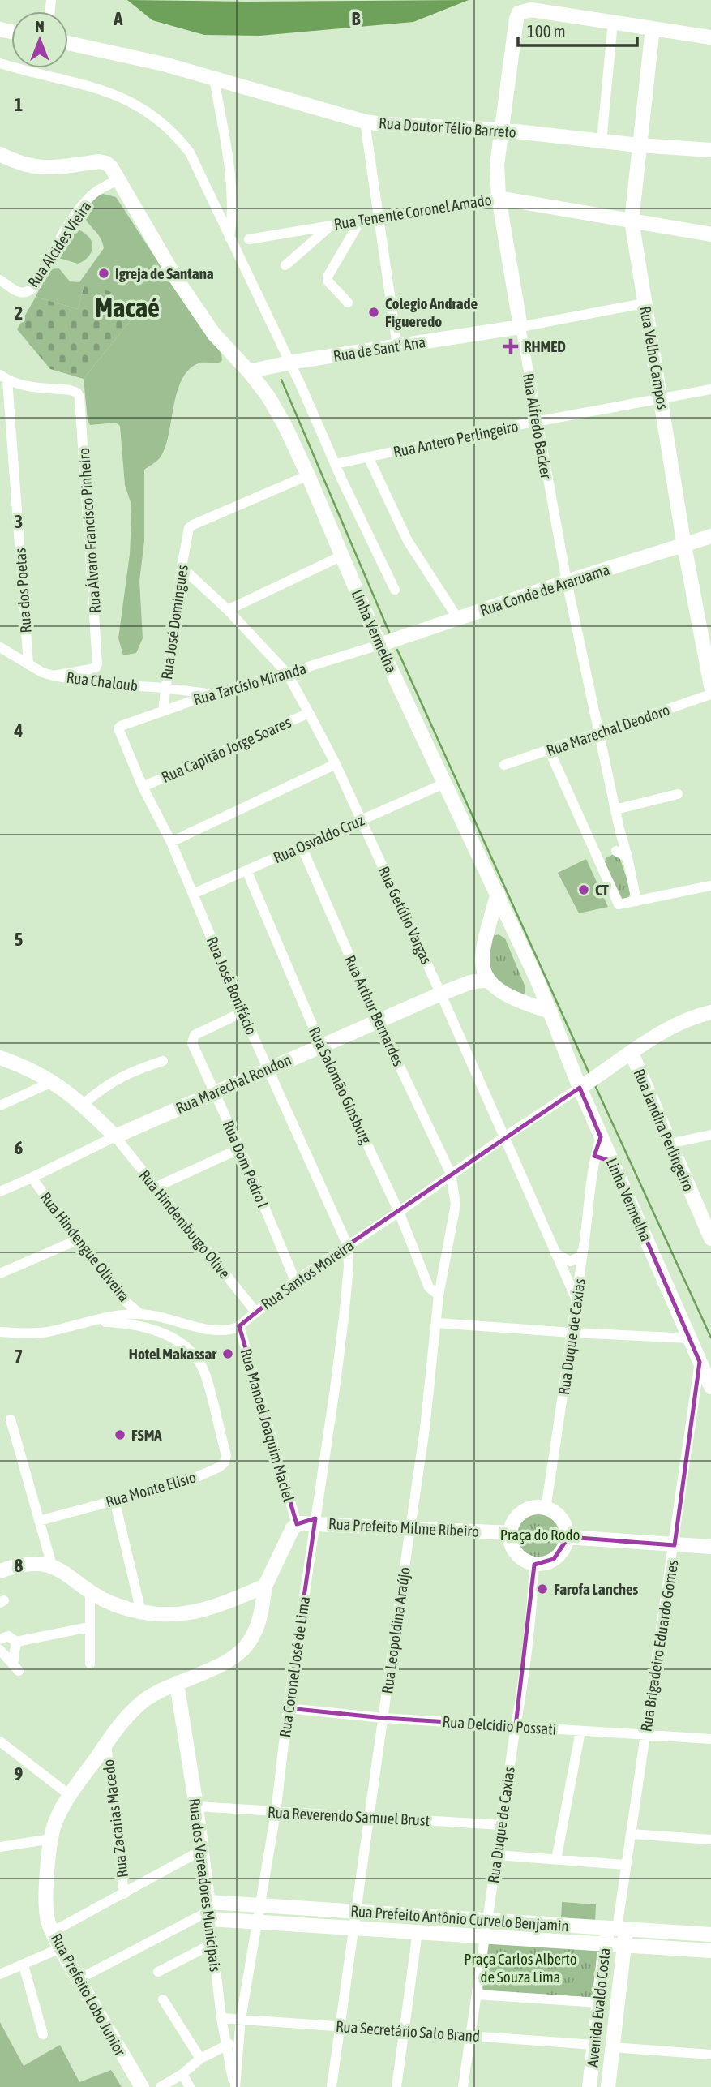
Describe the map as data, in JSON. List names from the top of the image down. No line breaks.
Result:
{"streets":{"main road":["Rua Doutor Télio Barreto","Rua Tenente Coronel Amado","Rua de Sant' Ana","Rua Velho Campos","Rua Alfredo Backer","Rua Conde de Araruama","Linha Vermelha","Rua Marechal Rondon","Rua Jandira Perlingeiro","Rua Prefeito Milme Ribeiro","Rua dos Vereadores Municipais","Rua Prefeito Antônio Curvelo Benjamin","Rua Prefeito Lobo Junior","Avenida Evaldo Costa"],"street":["Rua Alcides Vieira","Rua Antero Perlingeiro","Rua Álvaro Francisco Pinheiro","Rua dos Poetas","Rua José Domingues","Rua Chaloub","Rua Tarcísio Miranda","Rua Marechal Deodoro","Rua Capitão Jorge Soares","Rua Osvaldo Cruz","Rua Getúlio Vargas","Rua José Bonifácio","Rua Arthur Bernardes","Rua Salomão Ginsburg","Rua Dom Pedro I","Rua Hindemburgo Olive","Rua Hindengue Oliveira","Rua Santos Moreira","Rua Duque de Caxias","Rua Manoel Joaquim Maciel","Rua Monte Elisio","Rua Leopoldina Araújo","Rua Brigadeiro Eduardo Gomes","Rua Coronel José de Lima","Rua Delcídio Possati","Rua Reverendo Samuel Brust","Rua Zacarias Macedo","Rua Secretário Salo Brand"]},"crossings":[["Rua Doutor Télio Barreto","Rua Velho Campos"],["Rua Doutor Télio Barreto","Rua Alfredo Backer"],["Rua Tenente Coronel Amado","Rua Velho Campos"],["Rua Tenente Coronel Amado","Rua Alfredo Backer"],["Rua Alcides Vieira","Linha Vermelha"],["Rua de Sant' Ana","Rua Velho Campos"],["Rua de Sant' Ana","Rua Alfredo Backer"],["Rua de Sant' Ana","Linha Vermelha"],["Rua Velho Campos","Rua Antero Perlingeiro"],["Rua Velho Campos","Rua Conde de Araruama"],["Rua Alfredo Backer","Rua Antero Perlingeiro"],["Rua Alfredo Backer","Rua Conde de Araruama"],["Rua Alfredo Backer","Rua Marechal Deodoro"],["Rua Álvaro Francisco Pinheiro","Rua dos Poetas"],["Rua Álvaro Francisco Pinheiro","Rua Chaloub"],["Rua Conde de Araruama","Linha Vermelha"],["Rua Conde de Araruama","Rua Tarcísio Miranda"],["Rua dos Poetas","Rua Chaloub"],["Rua José Domingues","Linha Vermelha"],["Rua José Domingues","Rua Chaloub"],["Rua José Domingues","Rua Tarcísio Miranda"],["Rua José Domingues","Rua Getúlio Vargas"],["Linha Vermelha","Rua Tarcísio Miranda"],["Linha Vermelha","Rua Osvaldo Cruz"],["Linha Vermelha","Rua Santos Moreira"],["Linha Vermelha","Rua Duque de Caxias"],["Linha Vermelha","Rua Brigadeiro Eduardo Gomes"],["Rua Chaloub","Rua Tarcísio Miranda"],["Rua Tarcísio Miranda","Rua Getúlio Vargas"],["Rua Tarcísio Miranda","Rua José Bonifácio"],["Rua Capitão Jorge Soares","Rua Getúlio Vargas"],["Rua Capitão Jorge Soares","Rua José Bonifácio"],["Rua Osvaldo Cruz","Rua Getúlio Vargas"],["Rua Osvaldo Cruz","Rua José Bonifácio"],["Rua Osvaldo Cruz","Rua Arthur Bernardes"],["Rua Osvaldo Cruz","Rua Salomão Ginsburg"],["Rua Getúlio Vargas","Rua Marechal Rondon"],["Rua Getúlio Vargas","Rua Santos Moreira"],["Rua Getúlio Vargas","Rua Duque de Caxias"],["Rua José Bonifácio","Rua Marechal Rondon"],["Rua José Bonifácio","Rua Dom Pedro I"],["Rua José Bonifácio","Rua Santos Moreira"],["Rua José Bonifácio","Rua Coronel José de Lima"],["Rua Arthur Bernardes","Rua Marechal Rondon"],["Rua Arthur Bernardes","Rua Santos Moreira"],["Rua Arthur Bernardes","Rua Leopoldina Araújo"],["Rua Marechal Rondon","Rua Salomão Ginsburg"],["Rua Marechal Rondon","Rua Dom Pedro I"],["Rua Marechal Rondon","Rua Hindemburgo Olive"],["Rua Marechal Rondon","Rua Hindengue Oliveira"],["Rua Salomão Ginsburg","Rua Santos Moreira"],["Rua Salomão Ginsburg","Rua Leopoldina Araújo"],["Rua Dom Pedro I","Rua Santos Moreira"],["Rua Hindemburgo Olive","Rua Santos Moreira"],["Rua Santos Moreira","Rua Manoel Joaquim Maciel"],["Rua Santos Moreira","Rua Leopoldina Araújo"],["Rua Santos Moreira","Rua Coronel José de Lima"],["Rua Duque de Caxias","Rua Prefeito Milme Ribeiro"],["Rua Duque de Caxias","Rua Delcídio Possati"],["Rua Duque de Caxias","Rua Reverendo Samuel Brust"],["Rua Duque de Caxias","Rua Prefeito Antônio Curvelo Benjamin"],["Rua Duque de Caxias","Rua Secretário Salo Brand"],["Rua Manoel Joaquim Maciel","Rua Prefeito Milme Ribeiro"],["Rua Manoel Joaquim Maciel","Rua Prefeito Lobo Junior"],["Rua Prefeito Milme Ribeiro","Rua Leopoldina Araújo"],["Rua Prefeito Milme Ribeiro","Rua Coronel José de Lima"],["Rua Prefeito Milme Ribeiro","Rua Prefeito Lobo Junior"],["Rua Leopoldina Araújo","Rua Delcídio Possati"],["Rua Leopoldina Araújo","Rua Reverendo Samuel Brust"],["Rua Leopoldina Araújo","Rua Prefeito Antônio Curvelo Benjamin"],["Rua Leopoldina Araújo","Rua Secretário Salo Brand"],["Rua Brigadeiro Eduardo Gomes","Rua Delcídio Possati"],["Rua Brigadeiro Eduardo Gomes","Rua Prefeito Antônio Curvelo Benjamin"],["Rua Brigadeiro Eduardo Gomes","Avenida Evaldo Costa"],["Rua Coronel José de Lima","Rua Delcídio Possati"],["Rua Coronel José de Lima","Rua Reverendo Samuel Brust"],["Rua Coronel José de Lima","Rua dos Vereadores Municipais"],["Rua Coronel José de Lima","Rua Prefeito Antônio Curvelo Benjamin"],["Rua Coronel José de Lima","Rua Secretário Salo Brand"],["Rua Reverendo Samuel Brust","Rua dos Vereadores Municipais"],["Rua Zacarias Macedo","Rua Prefeito Lobo Junior"],["Rua dos Vereadores Municipais","Rua Prefeito Antônio Curvelo Benjamin"],["Rua dos Vereadores Municipais","Rua Prefeito Lobo Junior"],["Rua dos Vereadores Municipais","Rua Secretário Salo Brand"],["Rua Prefeito Antônio Curvelo Benjamin","Avenida Evaldo Costa"],["Avenida Evaldo Costa","Rua Secretário Salo Brand"]],"districts":["Macaé"],"parks":["Praça do Rodo","Praça Carlos Alberto de Souza Lima"],"places":{"other":["Igreja de Santana","Colegio Andrade Figueredo","CT","Hotel Makassar","FSMA","Farofa Lanches"],"health":["RHMED"]},"scale_bar":"100 m","north":"top","grid":{"columns":["A","B"],"rows":["1","2","3","4","5","6","7","8","9"]}}
